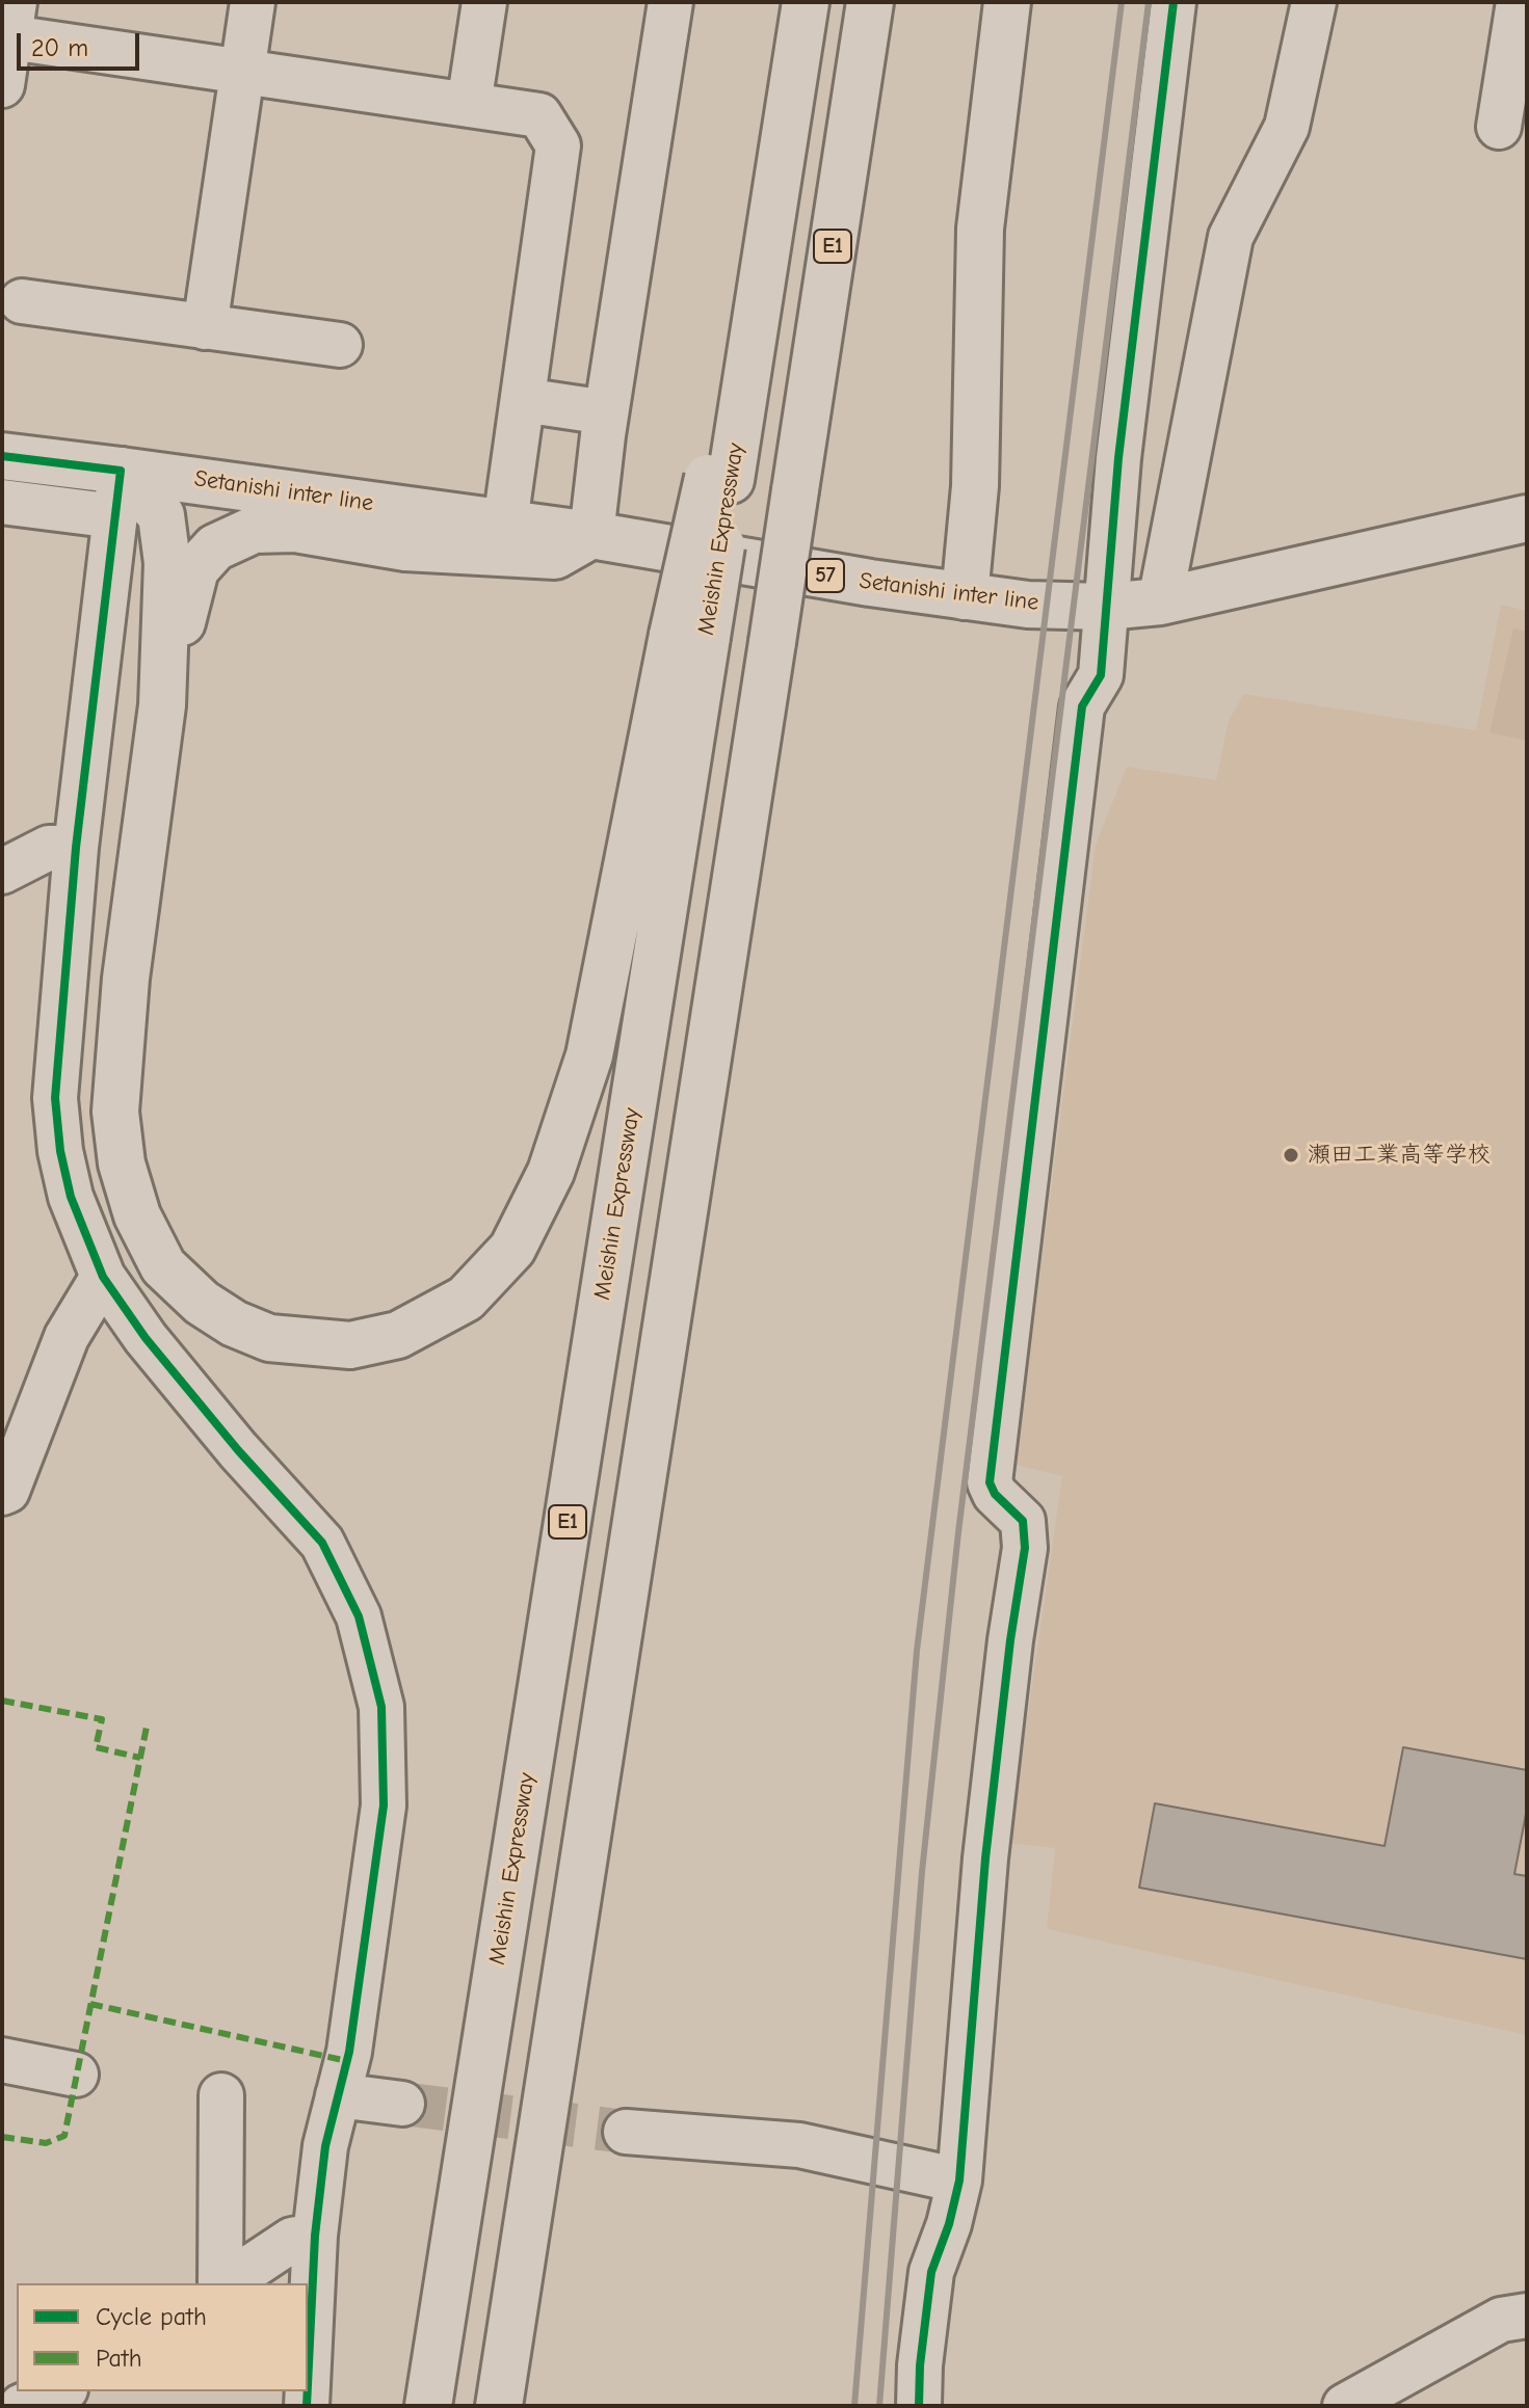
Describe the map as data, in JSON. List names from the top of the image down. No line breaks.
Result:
{"streets":{"main road":["E1","Setanishi inter line","Meishin Expressway","57"]},"places":["瀬田工業高等学校"],"legend":["Cycle path","Path"],"scale_bar":"20 m"}
